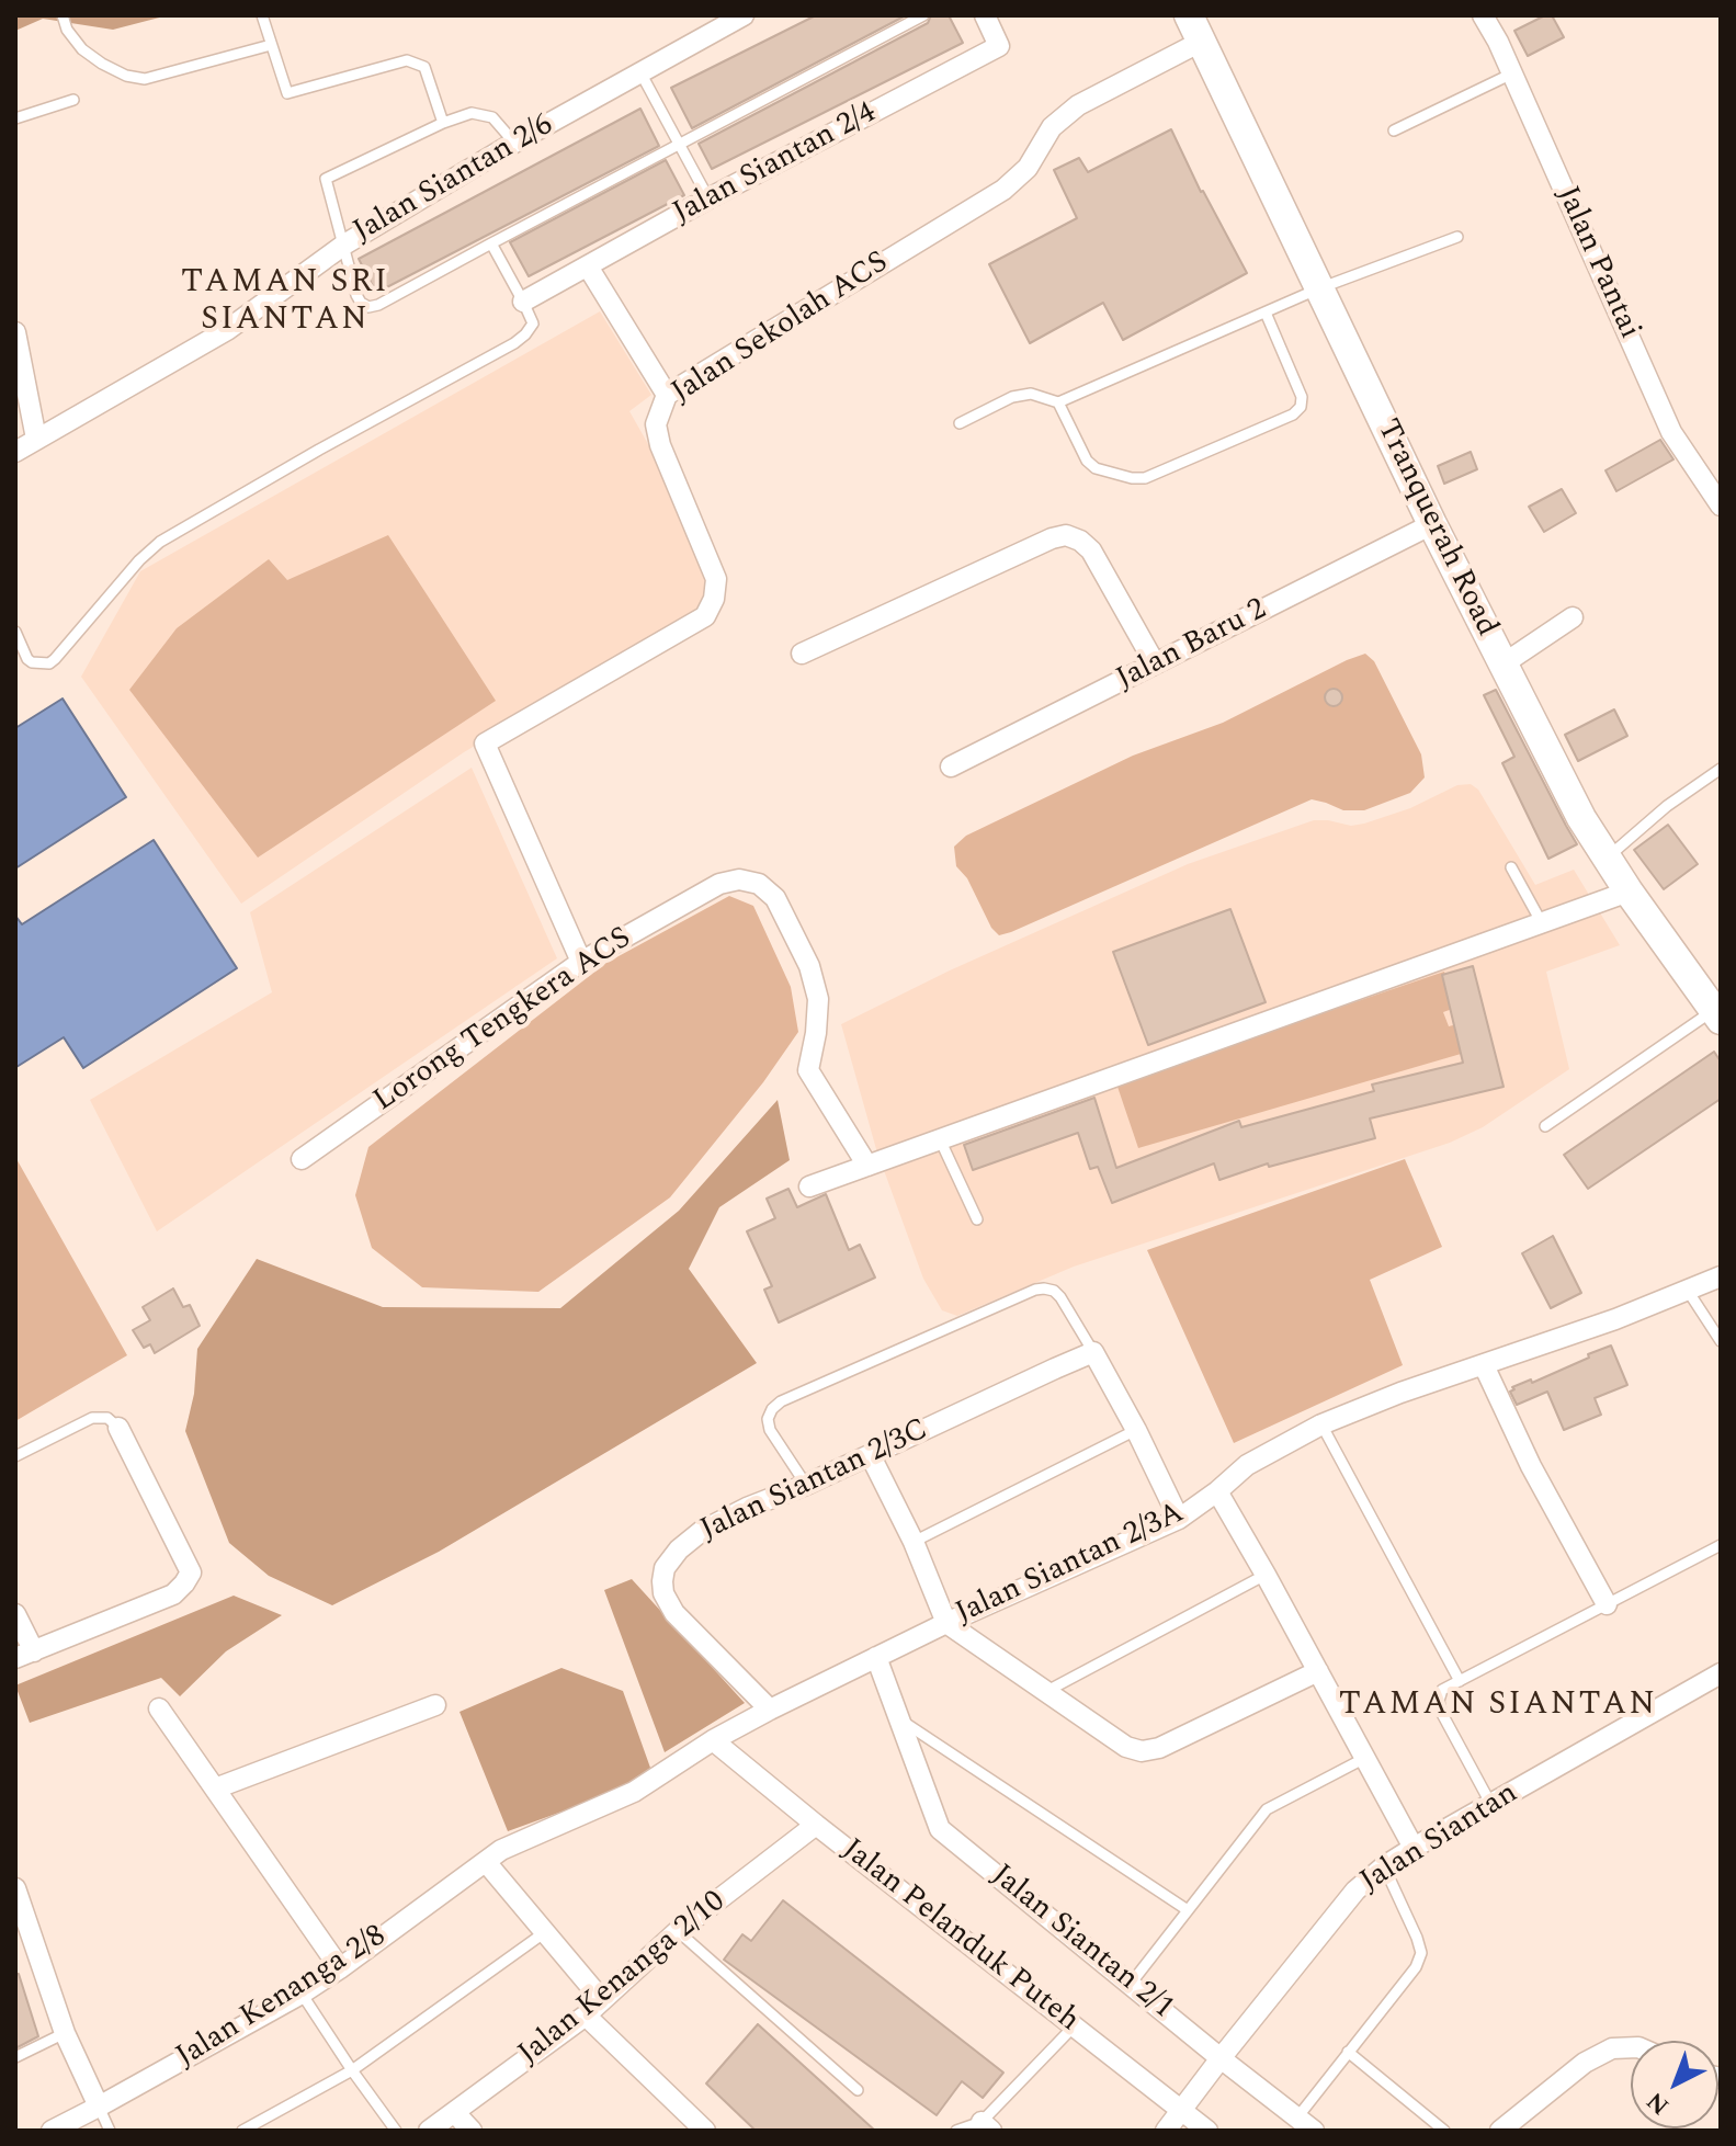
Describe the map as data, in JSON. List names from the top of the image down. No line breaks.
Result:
{"streets":{"main road":["Tranquerah Road"],"street":["Jalan Siantan 2/4","Jalan Siantan 2/6","Jalan Pantai","Jalan Sekolah ACS","Jalan Baru 2","Lorong Tengkera ACS","Jalan Siantan 2/3C","Jalan Siantan 2/3A","Jalan Siantan","Jalan Pelanduk Puteh","Jalan Siantan 2/1","Jalan Kenanga 2/10","Jalan Kenanga 2/8"]},"crossings":[["Jalan Sekolah ACS","Tranquerah Road"],["Jalan Sekolah ACS","Lorong Tengkera ACS"],["Tranquerah Road","Jalan Baru 2"],["Jalan Siantan 2/3C","Jalan Siantan 2/3A"],["Jalan Siantan 2/3A","Jalan Pelanduk Puteh"],["Jalan Siantan 2/3A","Jalan Kenanga 2/8"],["Jalan Siantan","Jalan Pelanduk Puteh"],["Jalan Siantan","Jalan Siantan 2/1"],["Jalan Pelanduk Puteh","Jalan Kenanga 2/10"],["Jalan Pelanduk Puteh","Jalan Kenanga 2/8"]],"districts":["TAMAN SRI SIANTAN","TAMAN SIANTAN"],"north":"bottom left"}
